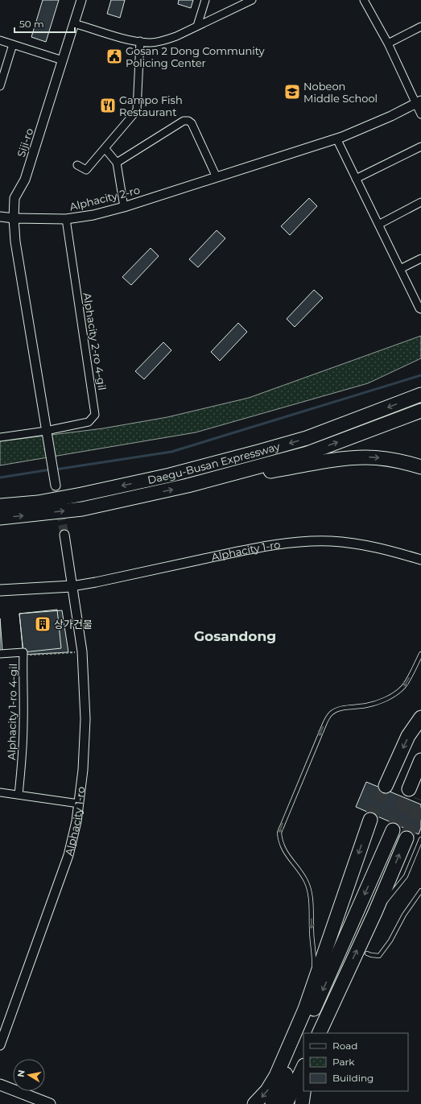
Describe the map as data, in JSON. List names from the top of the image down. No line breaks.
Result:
{"streets":{"highway":["Daegu-Busan Expressway"],"main road":["Alphacity 1-ro"],"street":["Siji-ro","Alphacity 2-ro","Alphacity 2-ro 4-gil","Alphacity 1-ro 4-gil"]},"crossings":[["Siji-ro","Alphacity 2-ro"],["Alphacity 2-ro","Alphacity 2-ro 4-gil"]],"districts":["Gosandong"],"places":{"public building":["Gosan 2 Dong Community Policing Center"],"school or university":["Nobeon Middle School"],"restaurant":["Gampo Fish Restaurant"],"building":["상가건물"]},"legend":["Road","Park","Building"],"scale_bar":"50 m","north":"left"}
